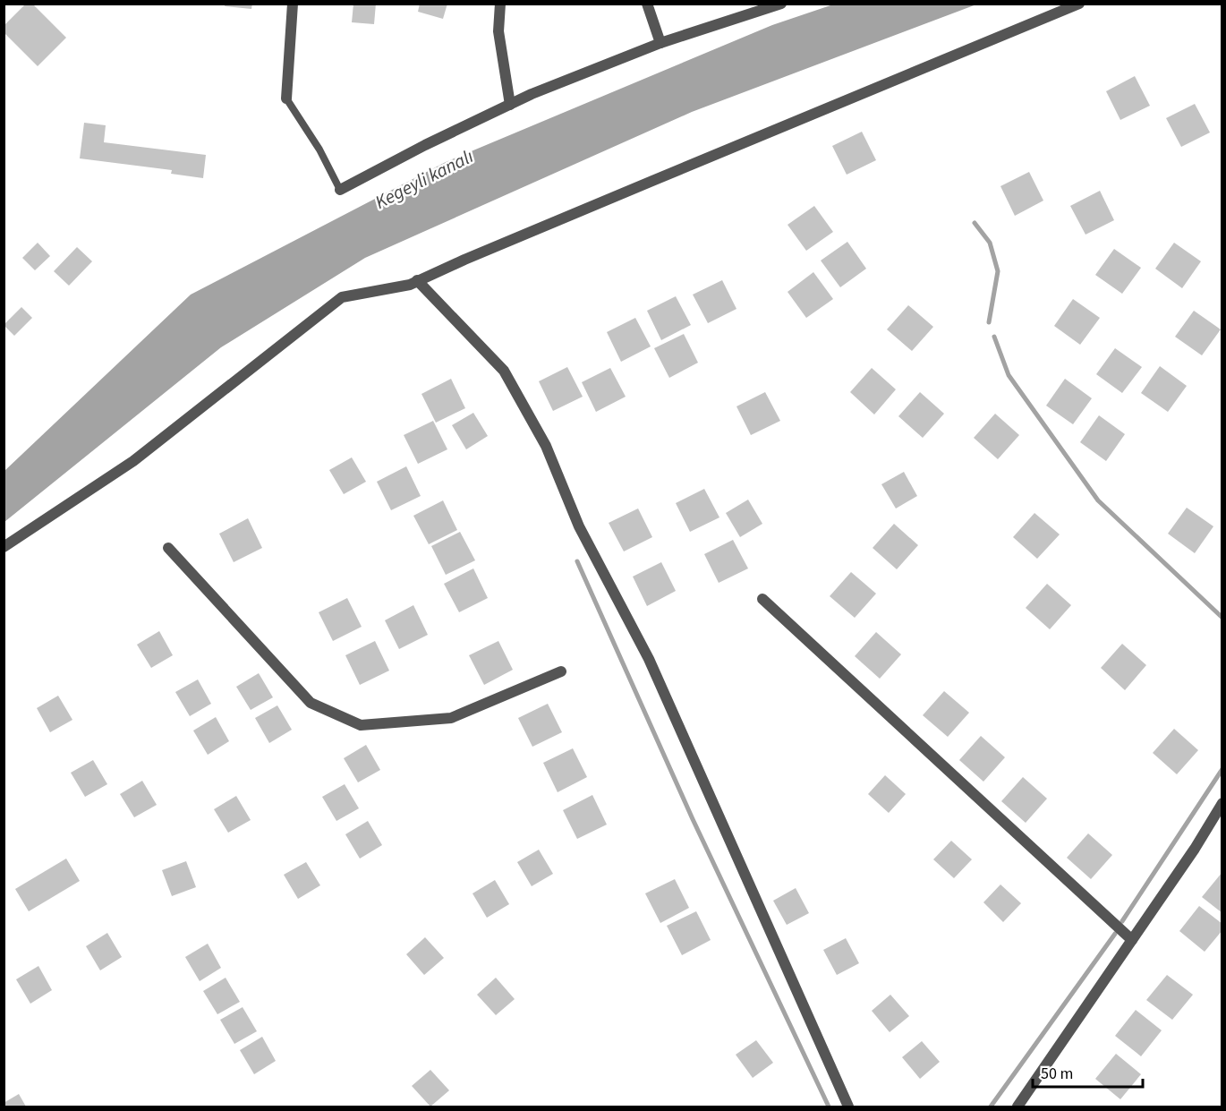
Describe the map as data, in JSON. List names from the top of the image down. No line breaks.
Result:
{"water":["Kegeyli kanalı"],"scale_bar":"50 m"}
